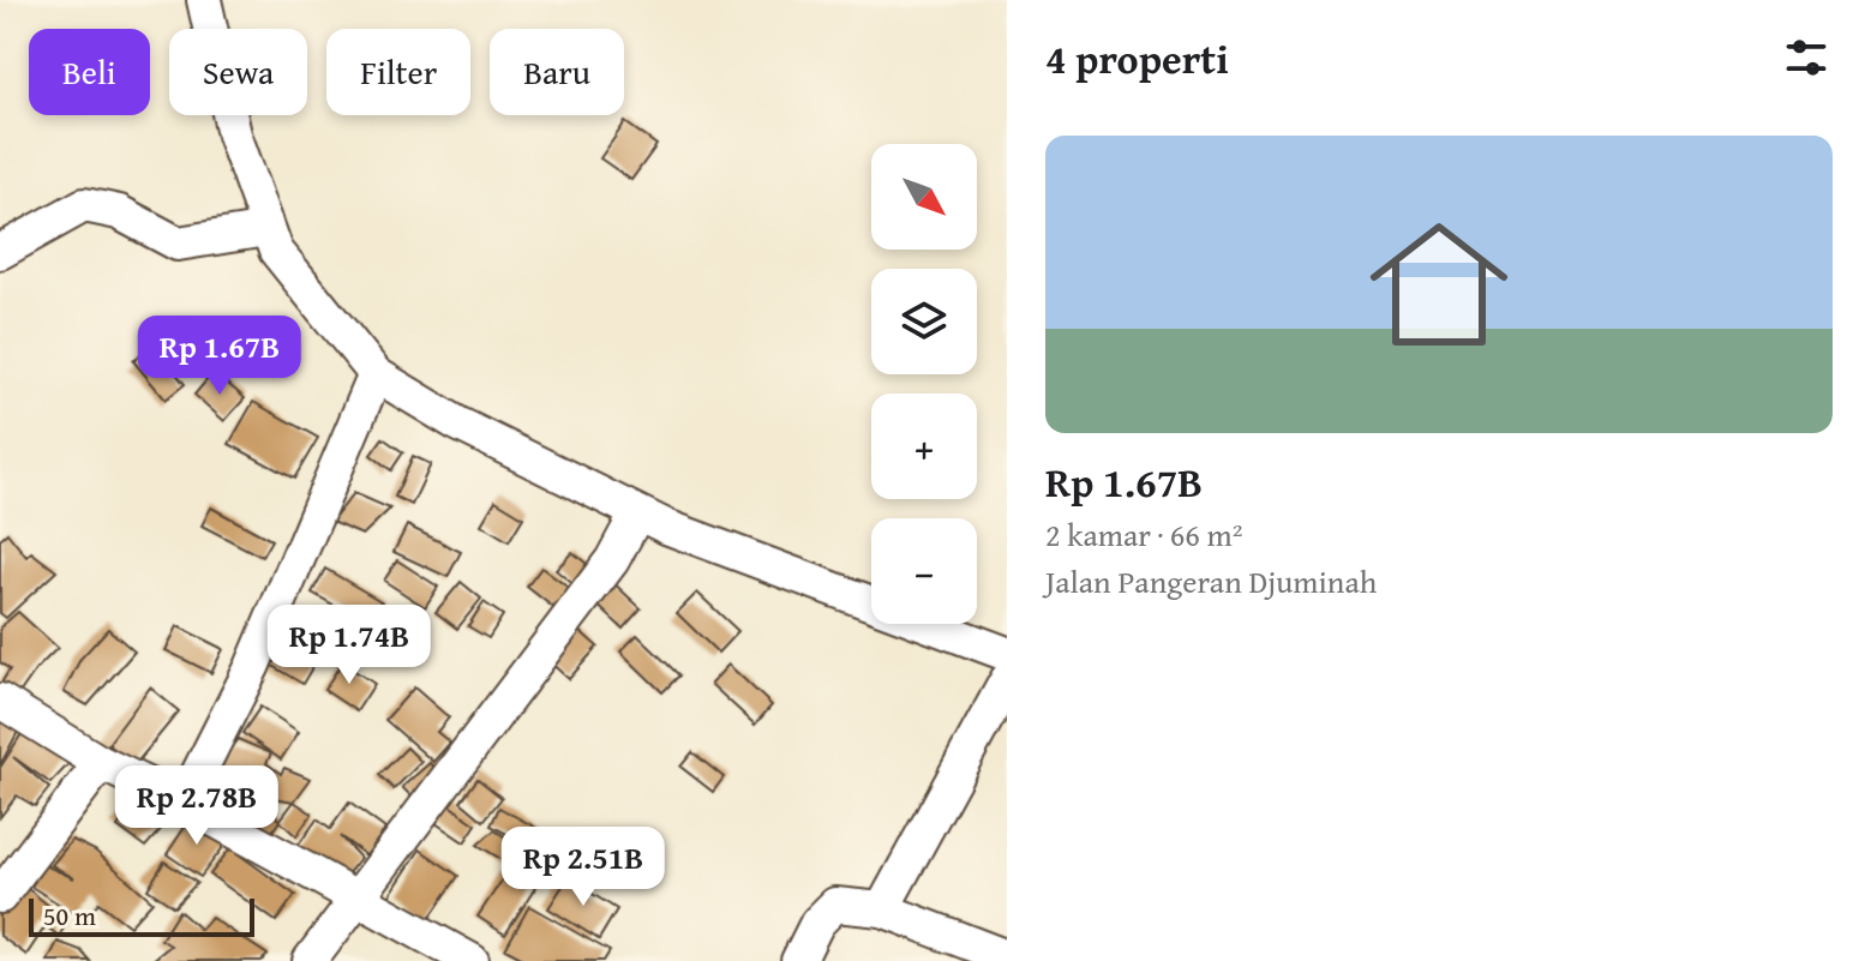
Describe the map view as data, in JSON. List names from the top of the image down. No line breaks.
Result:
{"scale_bar":"50 m","north":"bottom right","page":{"heading":"4 properti","chip":["Beli","Sewa","Filter","Baru"],"list":[{"name":"Rp 1.67B","note":"2 kamar · 66 m² · Jalan Pangeran Djuminah"}],"map_buttons":["+","−"],"price":["Rp 1.67B","Rp 1.74B","Rp 2.78B","Rp 2.51B"],"scale":"50 m"}}
